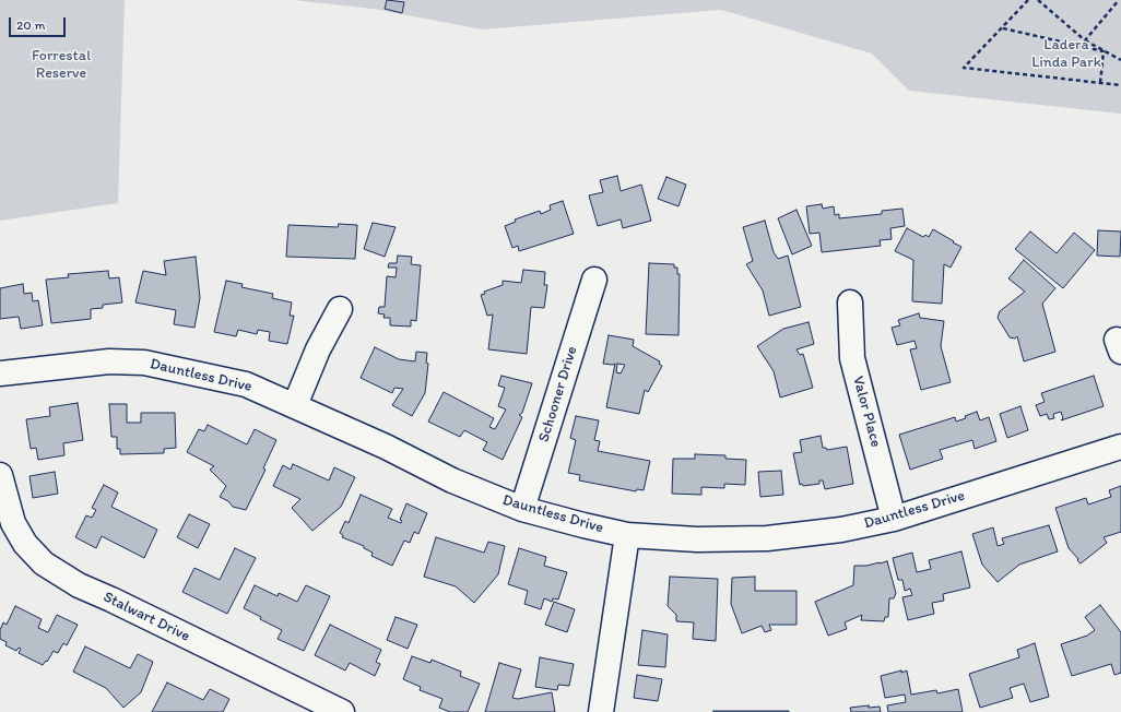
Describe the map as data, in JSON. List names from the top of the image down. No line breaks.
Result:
{"streets":{"street":["Dauntless Drive","Schooner Drive","Valor Place","Stalwart Drive"]},"crossings":[["Dauntless Drive","Schooner Drive"],["Dauntless Drive","Valor Place"]],"parks":["Ladera Linda Park","Forrestal Reserve"],"scale_bar":"20 m"}
